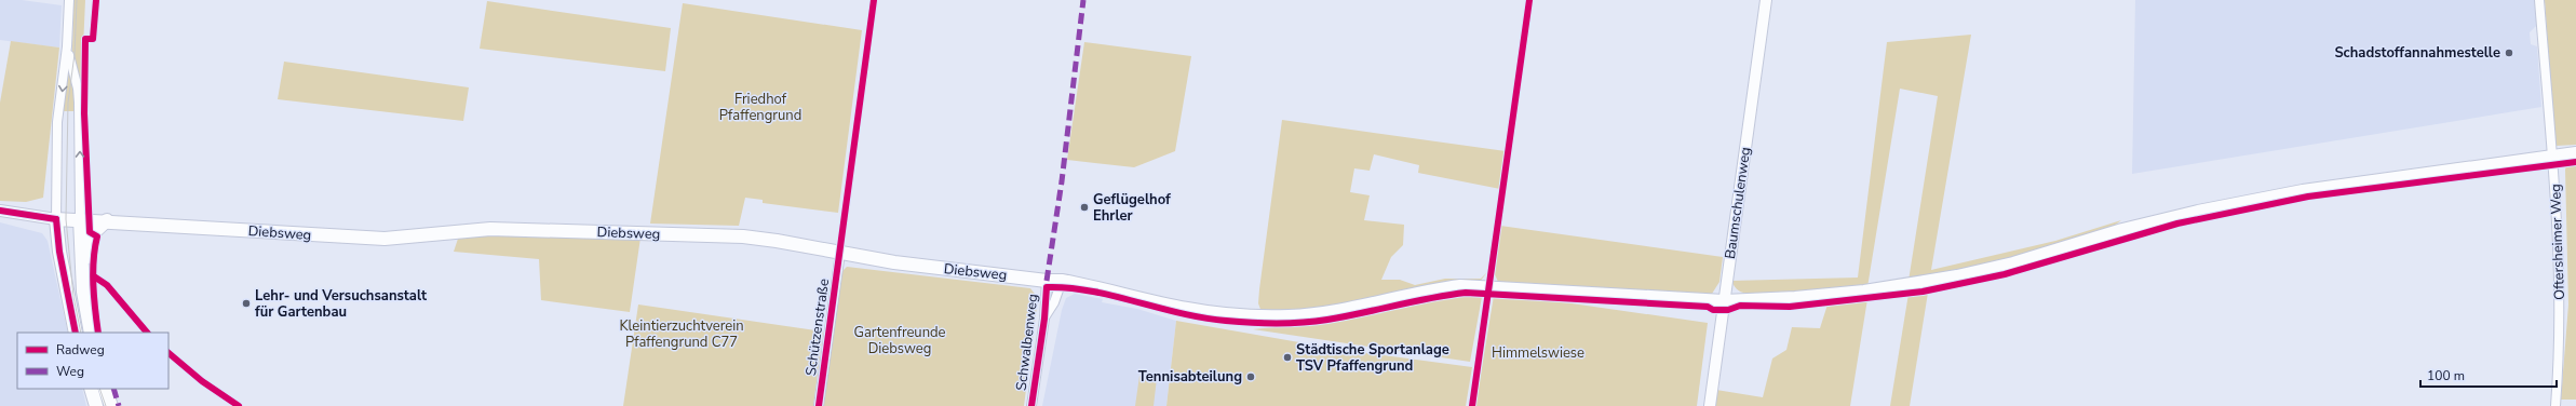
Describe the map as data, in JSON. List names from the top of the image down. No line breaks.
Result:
{"streets":{"main road":["Diebsweg"],"street":["Baumschulenweg","Oftersheimer Weg","Schützenstraße","Schwalbenweg"]},"crossings":[["Baumschulenweg","Diebsweg"],["Diebsweg","Oftersheimer Weg"],["Diebsweg","Schützenstraße"],["Diebsweg","Schwalbenweg"]],"parks":["Friedhof Pfaffengrund","Kleintierzuchtverein Pfaffengrund C77","Gartenfreunde Diebsweg","Himmelswiese"],"places":["Schadstoffannahmestelle","Geflügelhof Ehrler","Lehr- und Versuchsanstalt für Gartenbau","Städtische Sportanlage TSV Pfaffengrund","Tennisabteilung"],"legend":["Radweg","Weg"],"scale_bar":"100 m"}
